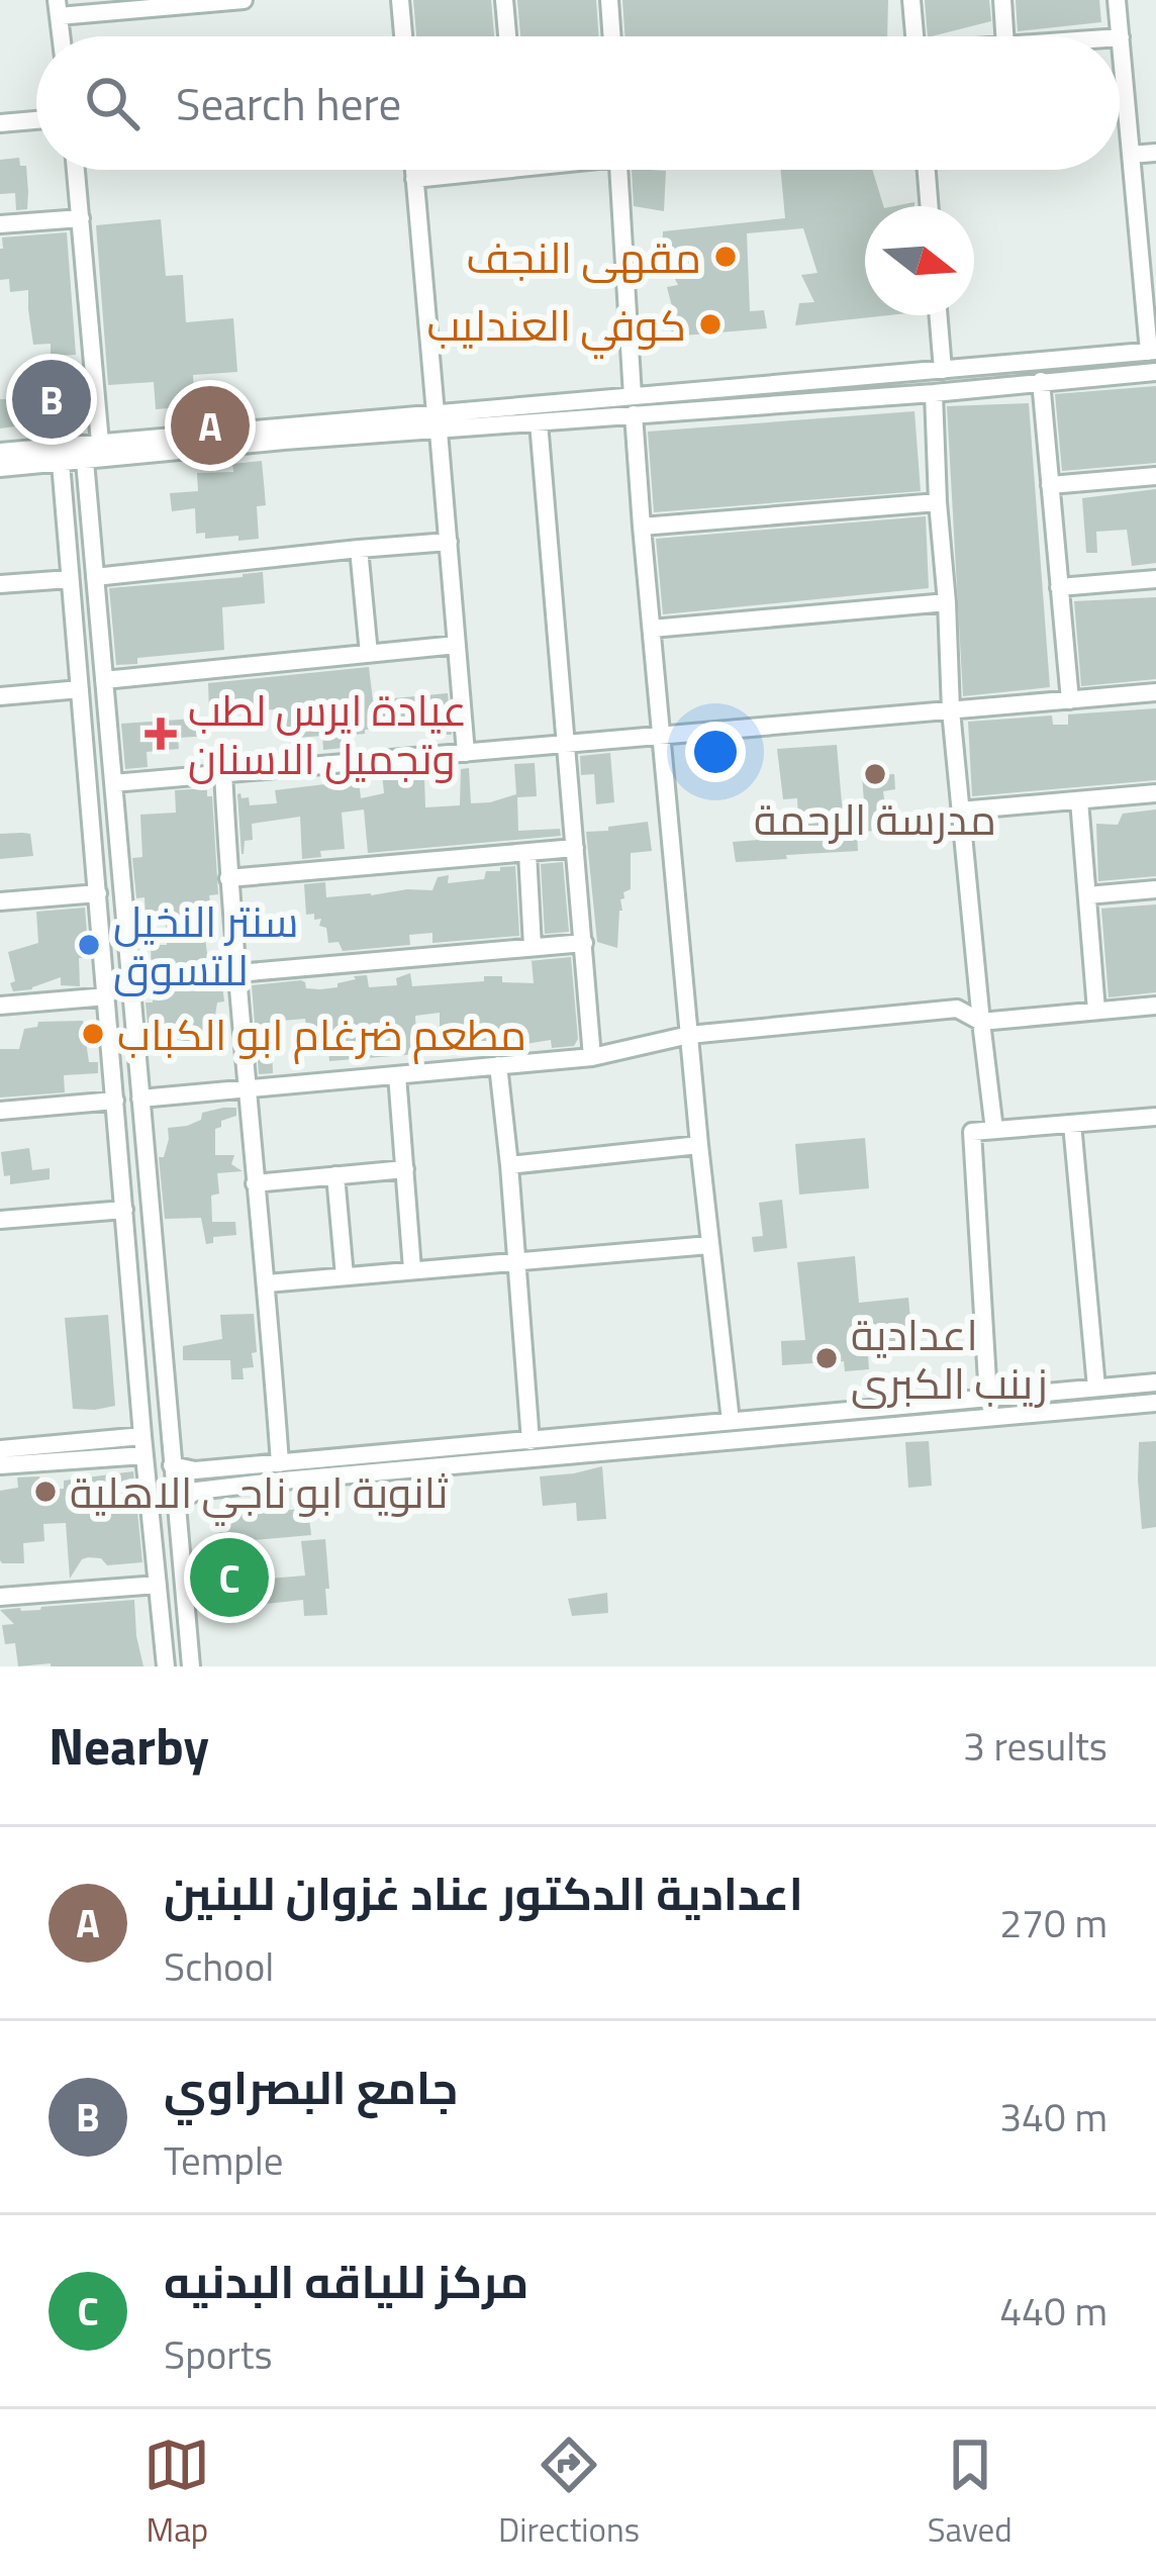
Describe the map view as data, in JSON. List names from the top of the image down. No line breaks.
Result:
{"places":{"other":["مقهى النجف","كوفي العندليب","مدرسة الرحمة","سنتر النخيل للتسوق","مطعم ضرغام ابو الكباب","اعدادية زينب الكبرى","ثانوية ابو ناجي الاهلية"],"health":["عيادة ايرس لطب وتجميل الاسنان"]},"north":"right","page":{"search":"Search here","pins":["B","A","C"],"heading":["Nearby","3 results"],"list":[{"mark":"A","name":"اعدادية الدكتور عناد غزوان للبنين","note":"School","value":"270 m"},{"mark":"B","name":"جامع البصراوي","note":"Temple","value":"340 m"},{"mark":"C","name":"مركز للياقه البدنيه","note":"Sports","value":"440 m"}],"nav":["Map","Directions","Saved"]}}
